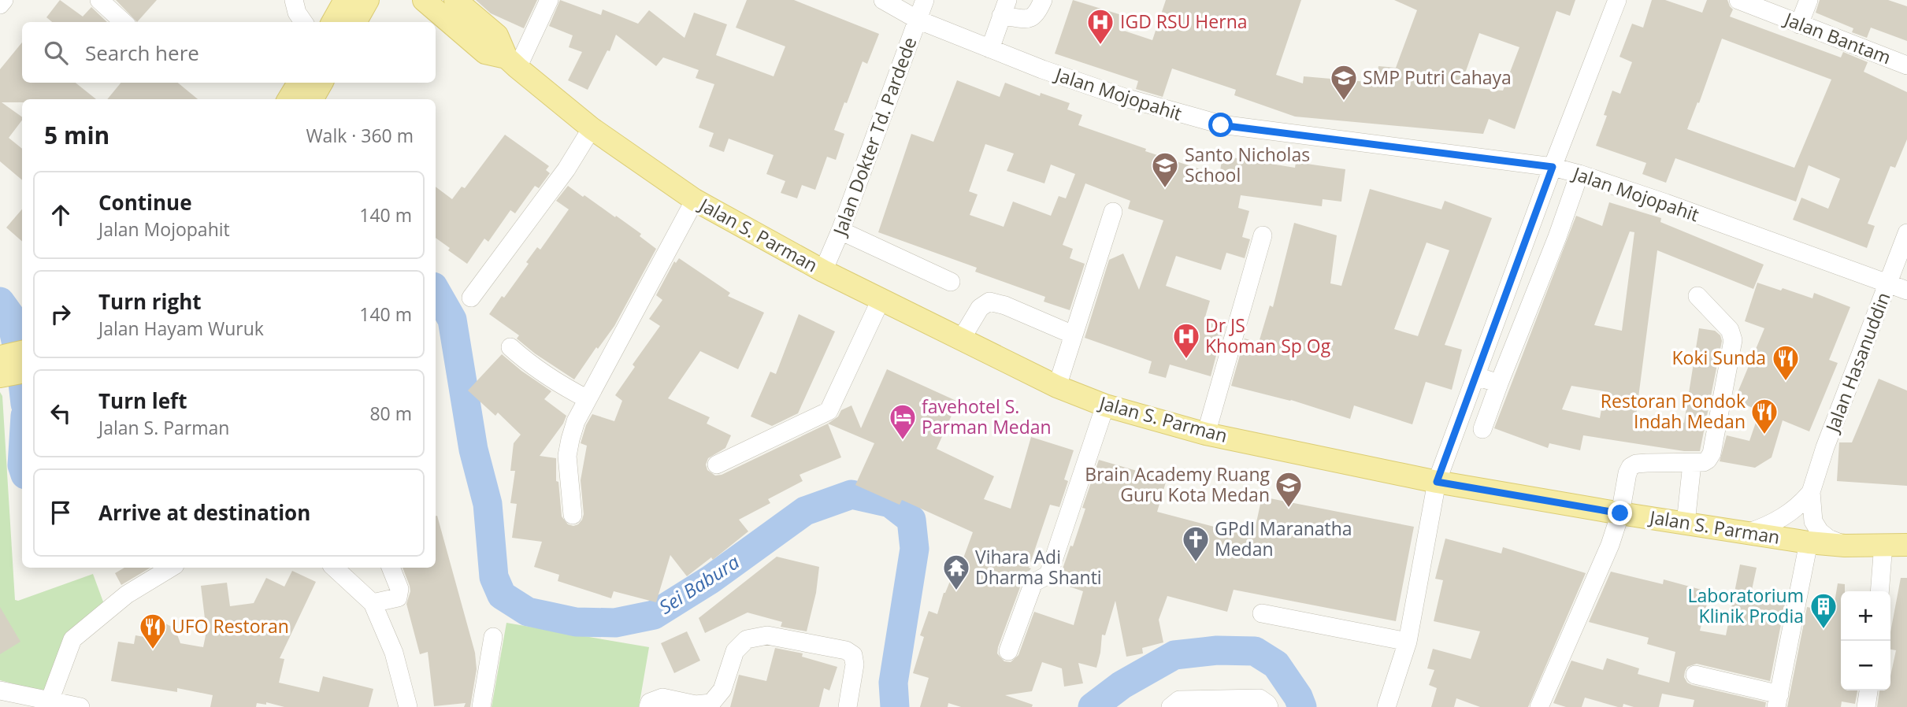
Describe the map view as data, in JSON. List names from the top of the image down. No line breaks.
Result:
{"streets":{"main road":["Jalan S. Parman"],"street":["Jalan Bantam","Jalan Mojopahit","Jalan Dokter Td. Pardede","Jalan Hasanuddin"]},"crossings":[["Jalan Mojopahit","Jalan Dokter Td. Pardede"],["Jalan Mojopahit","Jalan Hasanuddin"],["Jalan Dokter Td. Pardede","Jalan S. Parman"],["Jalan S. Parman","Jalan Hasanuddin"]],"water":["Sei Babura"],"places":{"hospital":["IGD RSU Herna","Dr JS Khoman Sp Og"],"school or university":["SMP Putri Cahaya","Santo Nicholas School","Brain Academy Ruang Guru Kota Medan"],"restaurant":["Koki Sunda","Restoran Pondok Indah Medan","UFO Restoran"],"hotel":["favehotel S. Parman Medan"],"church":["GPdI Maranatha Medan"],"temple":["Vihara Adi Dharma Shanti"],"building":["Laboratorium Klinik Prodia"]},"page":{"search":"Search here","heading":["5 min","Walk · 360 m"],"list":[["Continue","Jalan Mojopahit","140 m"],["Turn right","Jalan Hayam Wuruk","140 m"],["Turn left","Jalan S. Parman","80 m"],"Arrive at destination"],"map_buttons":["+","−"]}}
